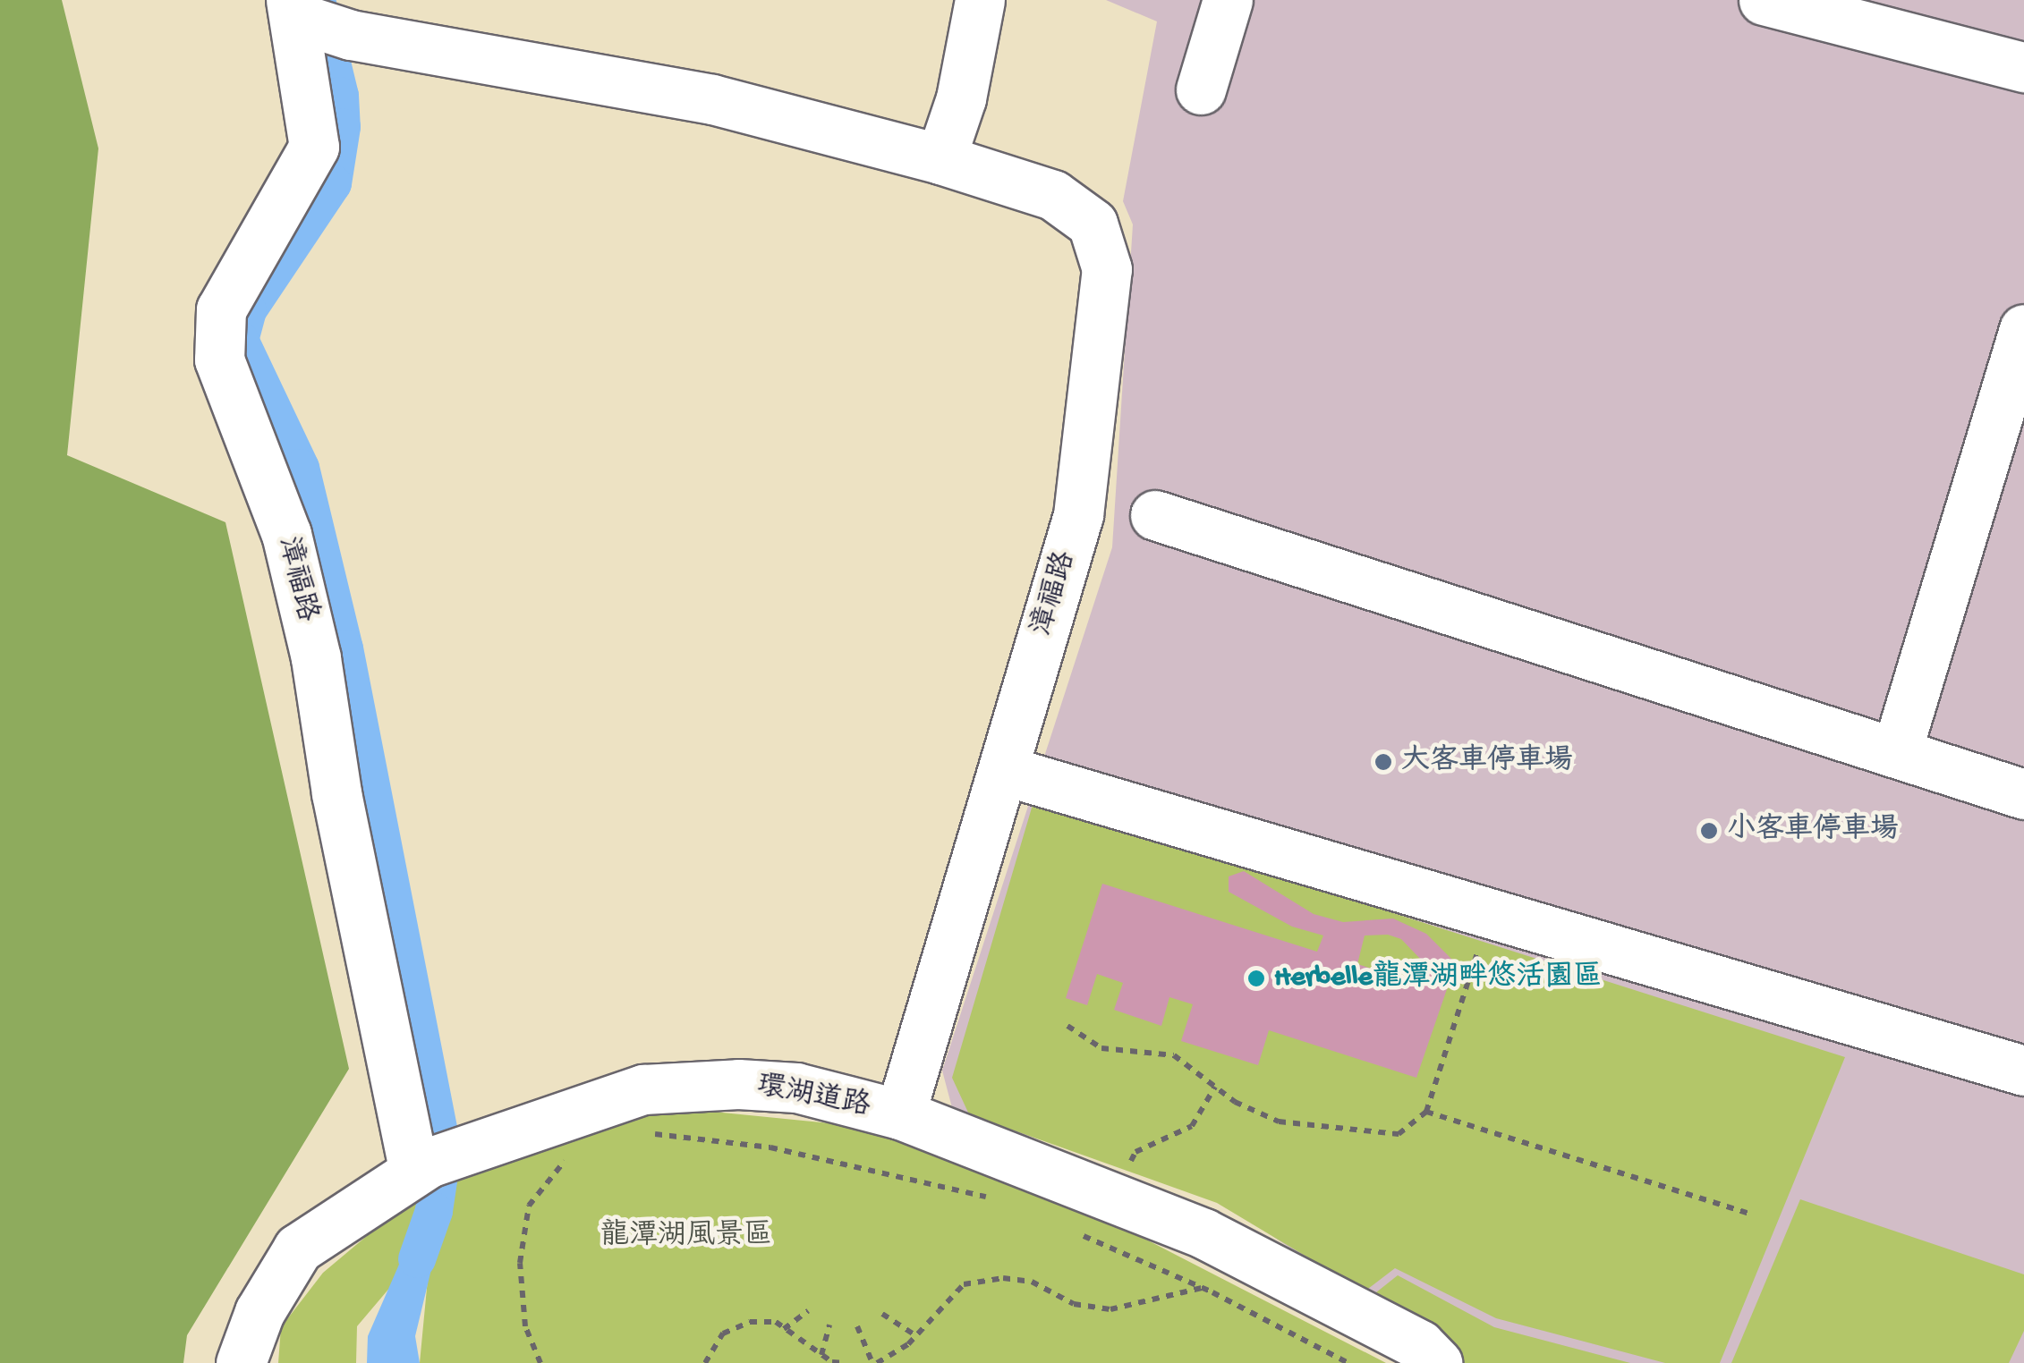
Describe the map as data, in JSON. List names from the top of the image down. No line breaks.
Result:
{"streets":{"street":["漳福路","環湖道路"]},"crossings":[["漳福路","環湖道路"]],"parks":["龍潭湖風景區"],"places":["大客車停車場","小客車停車場","Herbelle龍潭湖畔悠活園區"]}
